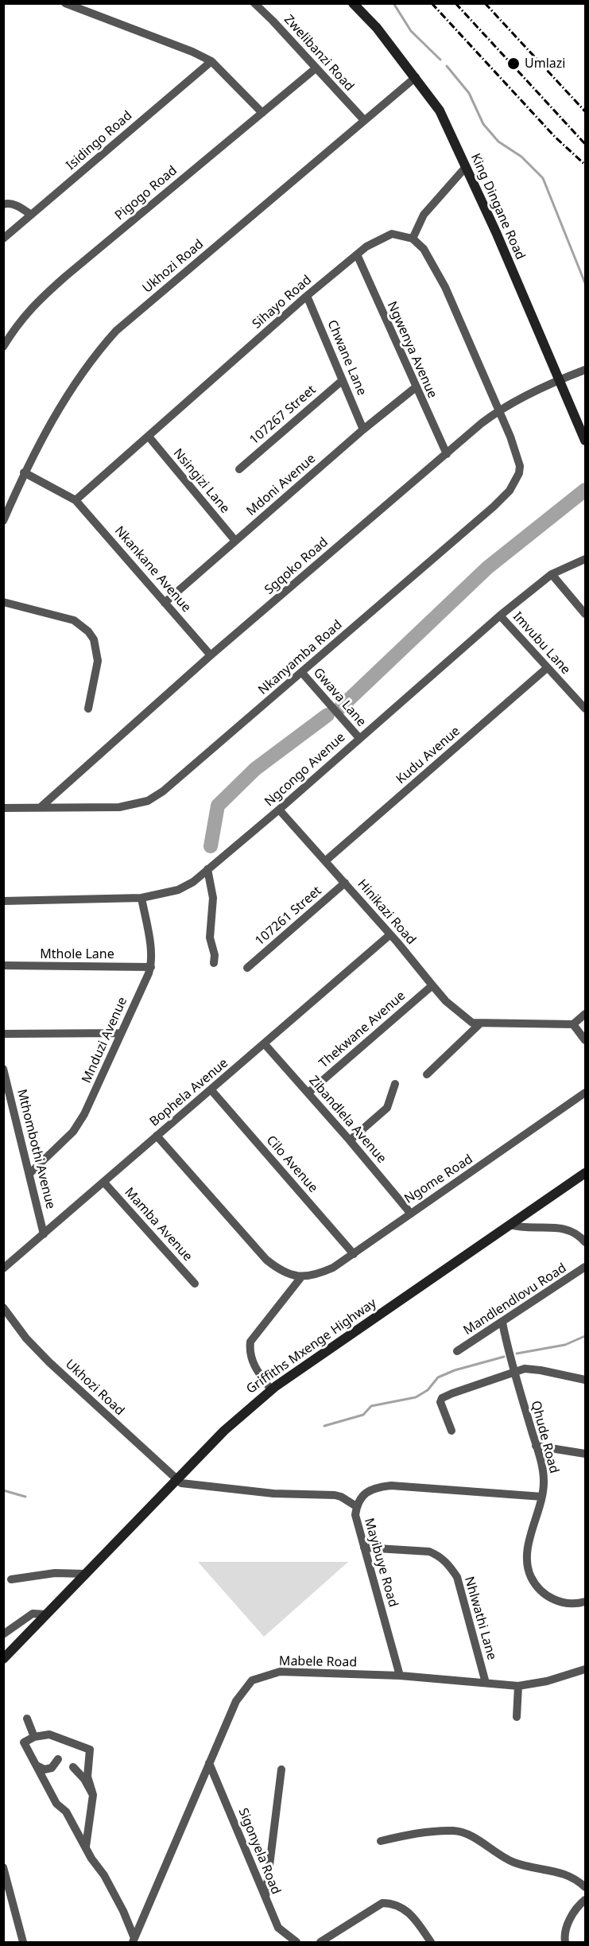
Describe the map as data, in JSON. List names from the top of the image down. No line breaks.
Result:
{"streets":{"street":["Zwelibanzi Road","Isidingo Road","Pigogo Road","King Dingane Road","Ukhozi Road","Sihayo Road","Ngwenya Avenue","Chwane Lane","107267 Street","Nsingizi Lane","Mdoni Avenue","Sgqoko Road","Nkankane Avenue","Imvubu Lane","Nkanyamba Road","Gwava Lane","Kudu Avenue","Ngcongo Avenue","Hinikazi Road","107261 Street","Mthole Lane","Thekwane Avenue","Mnduzi Avenue","Bophela Avenue","Zibandlela Avenue","Mthombothi Avenue","Cilo Avenue","Ngome Road","Mamba Avenue","Mandlendlovu Road","Griffiths Mxenge Highway","Qhude Road","Mayibuye Road","Nhlwathi Lane","Mabele Road","Sigonyela Road"]},"crossings":[["Zwelibanzi Road","Pigogo Road"],["Zwelibanzi Road","Ukhozi Road"],["King Dingane Road","Ukhozi Road"],["King Dingane Road","Sgqoko Road"],["Ukhozi Road","Griffiths Mxenge Highway"],["Sihayo Road","Ngwenya Avenue"],["Sihayo Road","Chwane Lane"],["Sihayo Road","Nsingizi Lane"],["Sihayo Road","Nkankane Avenue"],["Ngwenya Avenue","Mdoni Avenue"],["Ngwenya Avenue","Sgqoko Road"],["Chwane Lane","107267 Street"],["Chwane Lane","Mdoni Avenue"],["Nsingizi Lane","Mdoni Avenue"],["Mdoni Avenue","Nkankane Avenue"],["Sgqoko Road","Nkankane Avenue"],["Sgqoko Road","Nkanyamba Road"],["Imvubu Lane","Kudu Avenue"],["Imvubu Lane","Ngcongo Avenue"],["Nkanyamba Road","Gwava Lane"],["Gwava Lane","Ngcongo Avenue"],["Kudu Avenue","Hinikazi Road"],["Ngcongo Avenue","Hinikazi Road"],["Hinikazi Road","107261 Street"],["Hinikazi Road","Thekwane Avenue"],["Hinikazi Road","Bophela Avenue"],["Mthole Lane","Mnduzi Avenue"],["Thekwane Avenue","Zibandlela Avenue"],["Mnduzi Avenue","Mthombothi Avenue"],["Bophela Avenue","Zibandlela Avenue"],["Bophela Avenue","Mthombothi Avenue"],["Bophela Avenue","Cilo Avenue"],["Bophela Avenue","Mamba Avenue"],["Zibandlela Avenue","Ngome Road"],["Cilo Avenue","Ngome Road"],["Mandlendlovu Road","Qhude Road"],["Qhude Road","Mayibuye Road"],["Mayibuye Road","Nhlwathi Lane"],["Mayibuye Road","Mabele Road"],["Nhlwathi Lane","Mabele Road"],["Mabele Road","Sigonyela Road"]],"places":["Umlazi"]}
